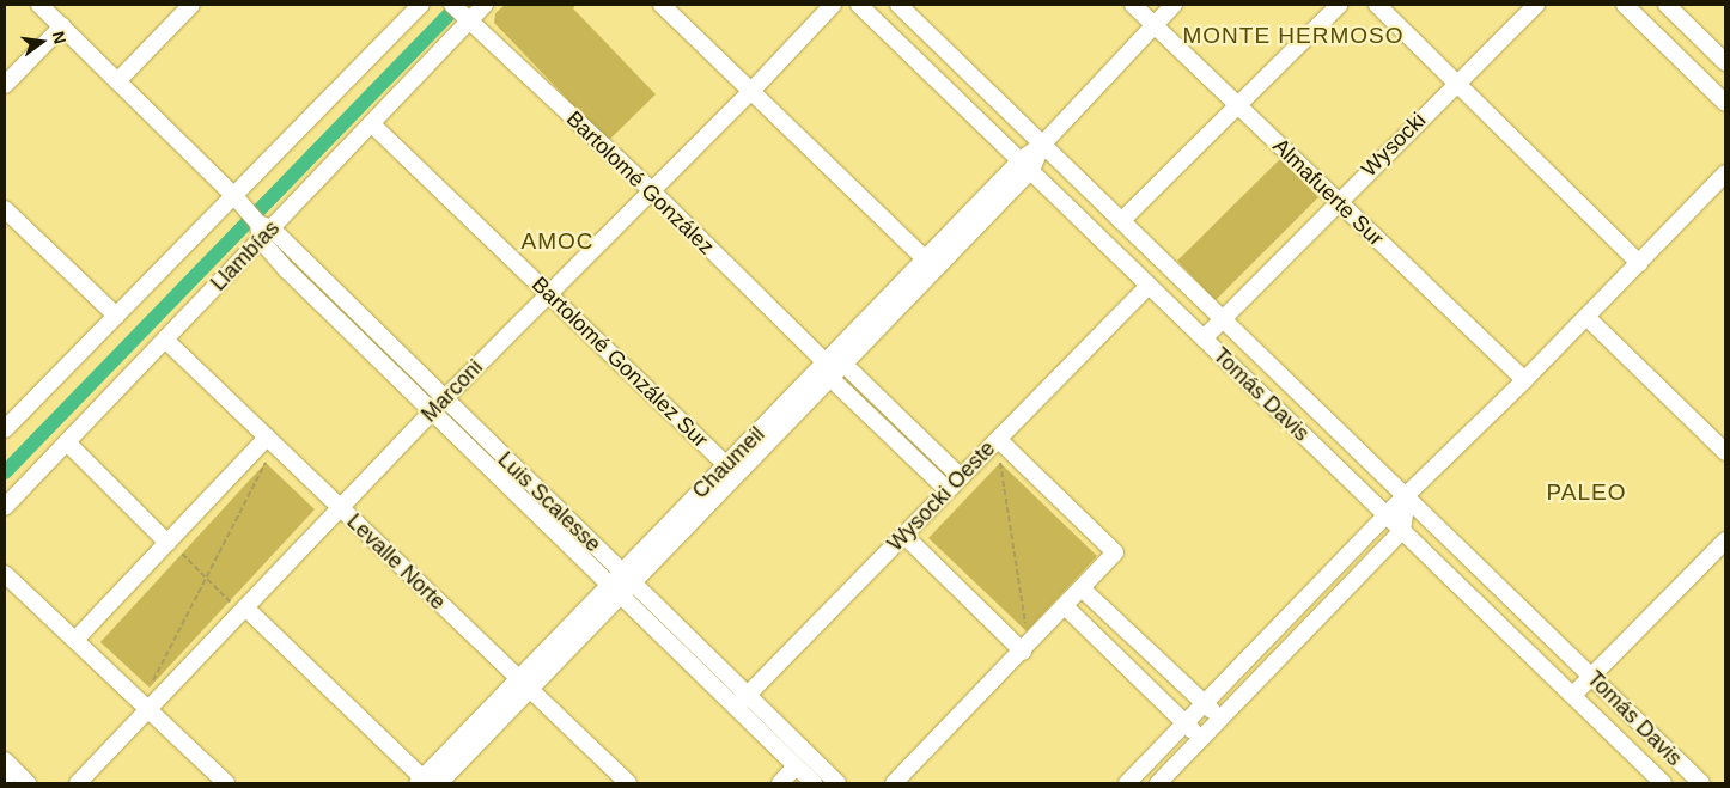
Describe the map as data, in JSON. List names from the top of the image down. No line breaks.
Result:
{"streets":{"street":["Wysocki","Bartolomé González","Almafuerte Sur","Llambías","Bartolomé González Sur","Marconi","Tomás Davis","Chaumeil","Wysocki Oeste","Luis Scalesse","Levalle Norte"]},"crossings":[["Wysocki","Almafuerte Sur"],["Wysocki","Tomás Davis"],["Bartolomé González","Llambías"],["Bartolomé González","Marconi"],["Bartolomé González","Chaumeil"],["Bartolomé González","Wysocki Oeste"],["Almafuerte Sur","Chaumeil"],["Llambías","Bartolomé González Sur"],["Llambías","Luis Scalesse"],["Llambías","Levalle Norte"],["Bartolomé González Sur","Marconi"],["Bartolomé González Sur","Chaumeil"],["Marconi","Luis Scalesse"],["Marconi","Levalle Norte"],["Tomás Davis","Chaumeil"],["Tomás Davis","Wysocki Oeste"],["Chaumeil","Luis Scalesse"],["Chaumeil","Levalle Norte"],["Wysocki Oeste","Luis Scalesse"]],"districts":["MONTE HERMOSO","AMOC","PALEO"],"north":"right"}
